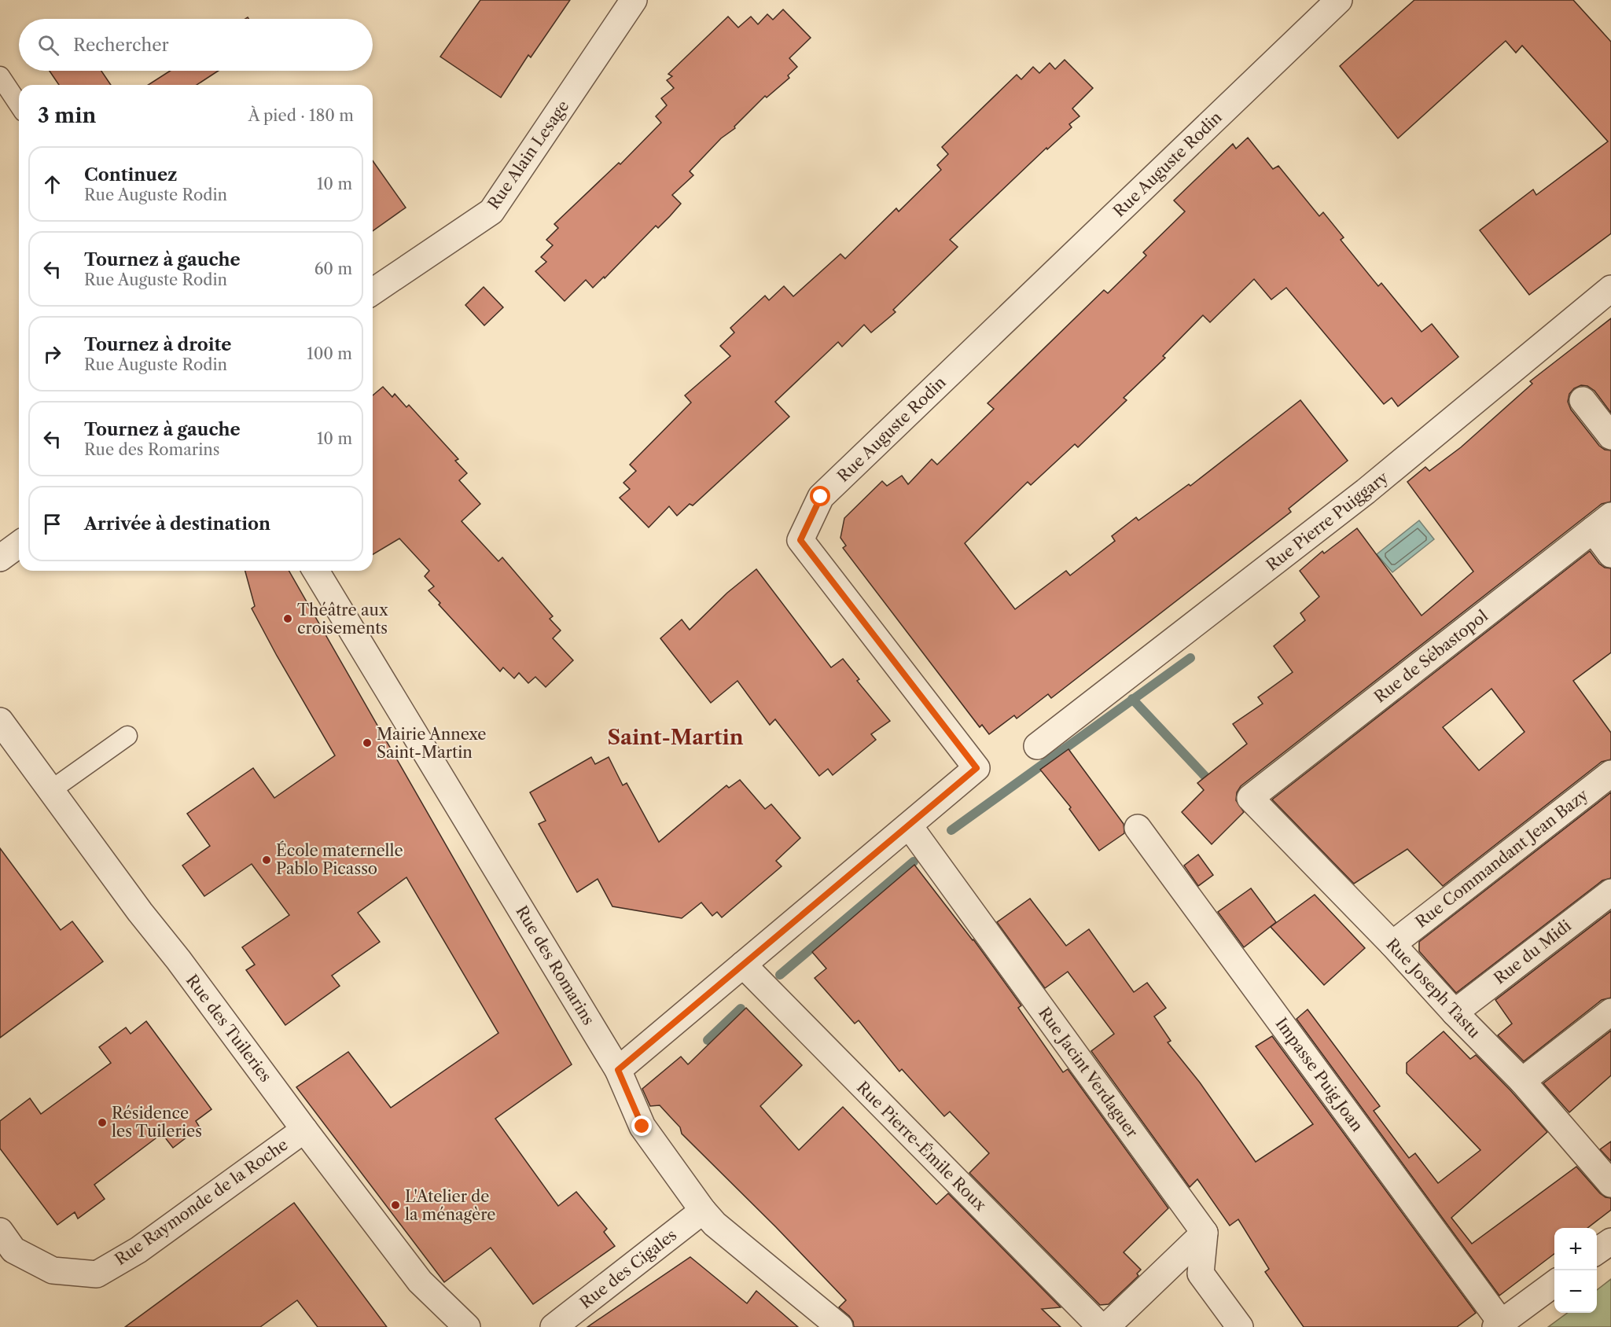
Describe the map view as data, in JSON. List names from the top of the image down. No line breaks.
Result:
{"streets":{"street":["Rue Alain Lesage","Rue Auguste Rodin","Rue Pierre Puiggary","Rue de Sébastopol","Rue Commandant Jean Bazy","Rue du Midi","Rue des Romarins","Rue Joseph Tastu","Rue des Tuileries","Rue Jacint Verdaguer","Impasse Puig Joan","Rue Pierre-Émile Roux","Rue Raymonde de la Roche","Rue des Cigales"]},"crossings":[["Rue Auguste Rodin","Rue des Romarins"],["Rue Auguste Rodin","Rue Jacint Verdaguer"],["Rue Auguste Rodin","Rue Pierre-Émile Roux"],["Rue de Sébastopol","Rue Joseph Tastu"],["Rue Commandant Jean Bazy","Rue Joseph Tastu"],["Rue du Midi","Rue Joseph Tastu"],["Rue des Romarins","Rue des Cigales"],["Rue des Tuileries","Rue Raymonde de la Roche"]],"districts":["Saint-Martin"],"places":["Théâtre aux croisements","Mairie Annexe Saint-Martin","École maternelle Pablo Picasso","Résidence les Tuileries","L'Atelier de la ménagère"],"page":{"search":"Rechercher","heading":["3 min","À pied · 180 m"],"list":[["Continuez","Rue Auguste Rodin","10 m"],["Tournez à gauche","Rue Auguste Rodin","60 m"],["Tournez à droite","Rue Auguste Rodin","100 m"],["Tournez à gauche","Rue des Romarins","10 m"],"Arrivée à destination"],"map_buttons":["+","−"]}}
